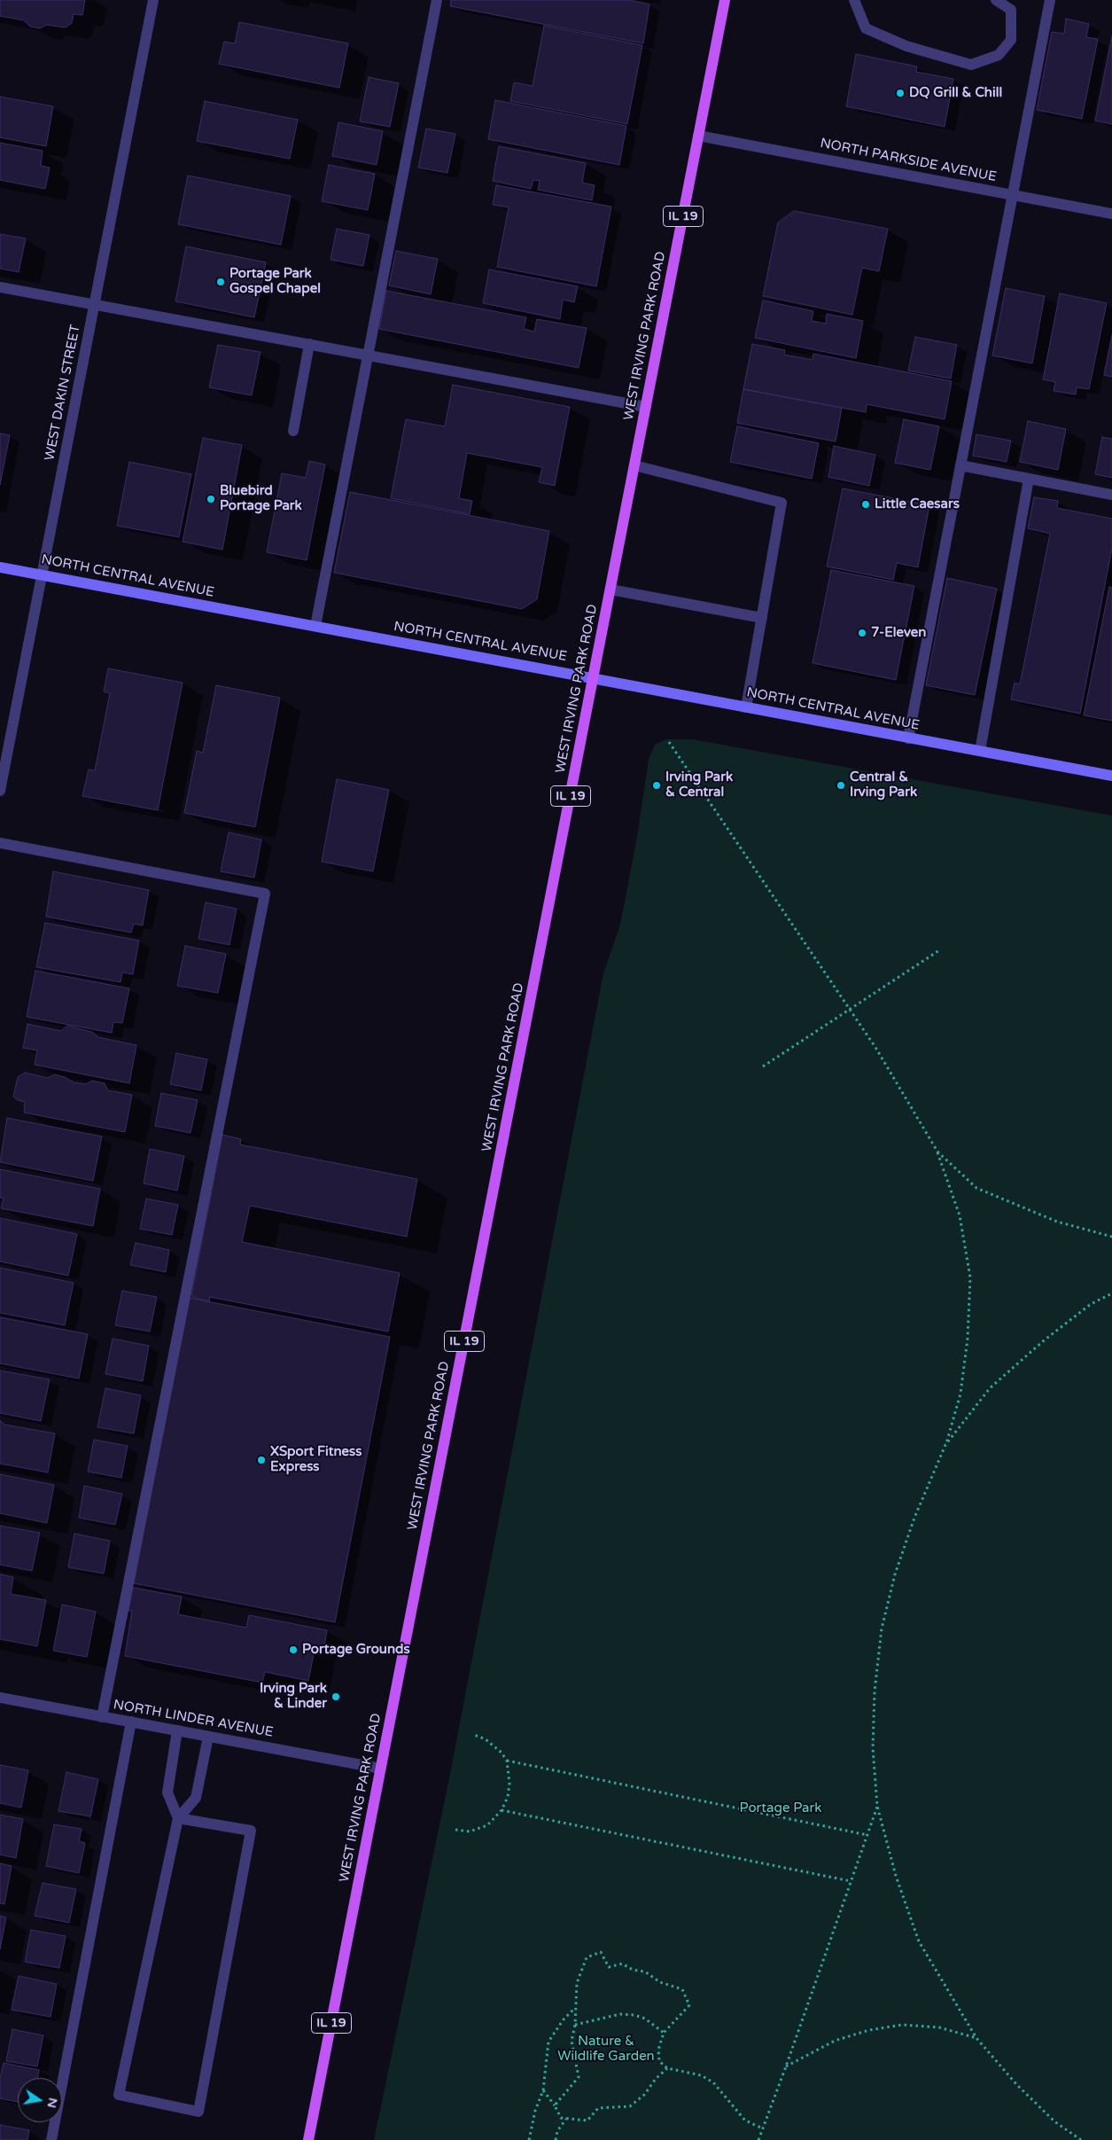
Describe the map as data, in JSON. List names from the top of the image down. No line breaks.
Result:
{"streets":{"main road":["IL 19","WEST IRVING PARK ROAD","NORTH CENTRAL AVENUE"],"street":["NORTH PARKSIDE AVENUE","WEST DAKIN STREET","NORTH LINDER AVENUE"]},"crossings":[["NORTH PARKSIDE AVENUE","WEST IRVING PARK ROAD"],["WEST IRVING PARK ROAD","NORTH CENTRAL AVENUE"],["WEST IRVING PARK ROAD","NORTH LINDER AVENUE"],["WEST DAKIN STREET","NORTH CENTRAL AVENUE"]],"parks":["Portage Park","Nature & Wildlife Garden"],"places":["DQ Grill & Chill","Portage Park Gospel Chapel","Bluebird Portage Park","Little Caesars","7-Eleven","Irving Park & Central","Central & Irving Park","XSport Fitness Express","Portage Grounds","Irving Park & Linder"],"north":"right"}
